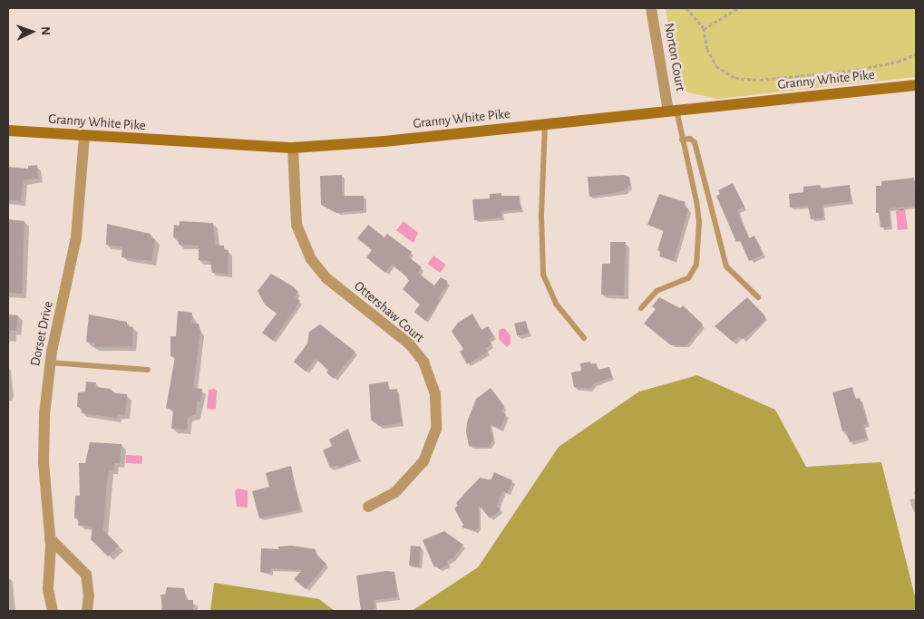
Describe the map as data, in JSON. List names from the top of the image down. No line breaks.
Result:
{"streets":{"main road":["Granny White Pike"],"street":["Norton Court","Ottershaw Court","Dorset Drive"]},"crossings":[["Norton Court","Granny White Pike"],["Granny White Pike","Ottershaw Court"],["Granny White Pike","Dorset Drive"]],"north":"right"}
